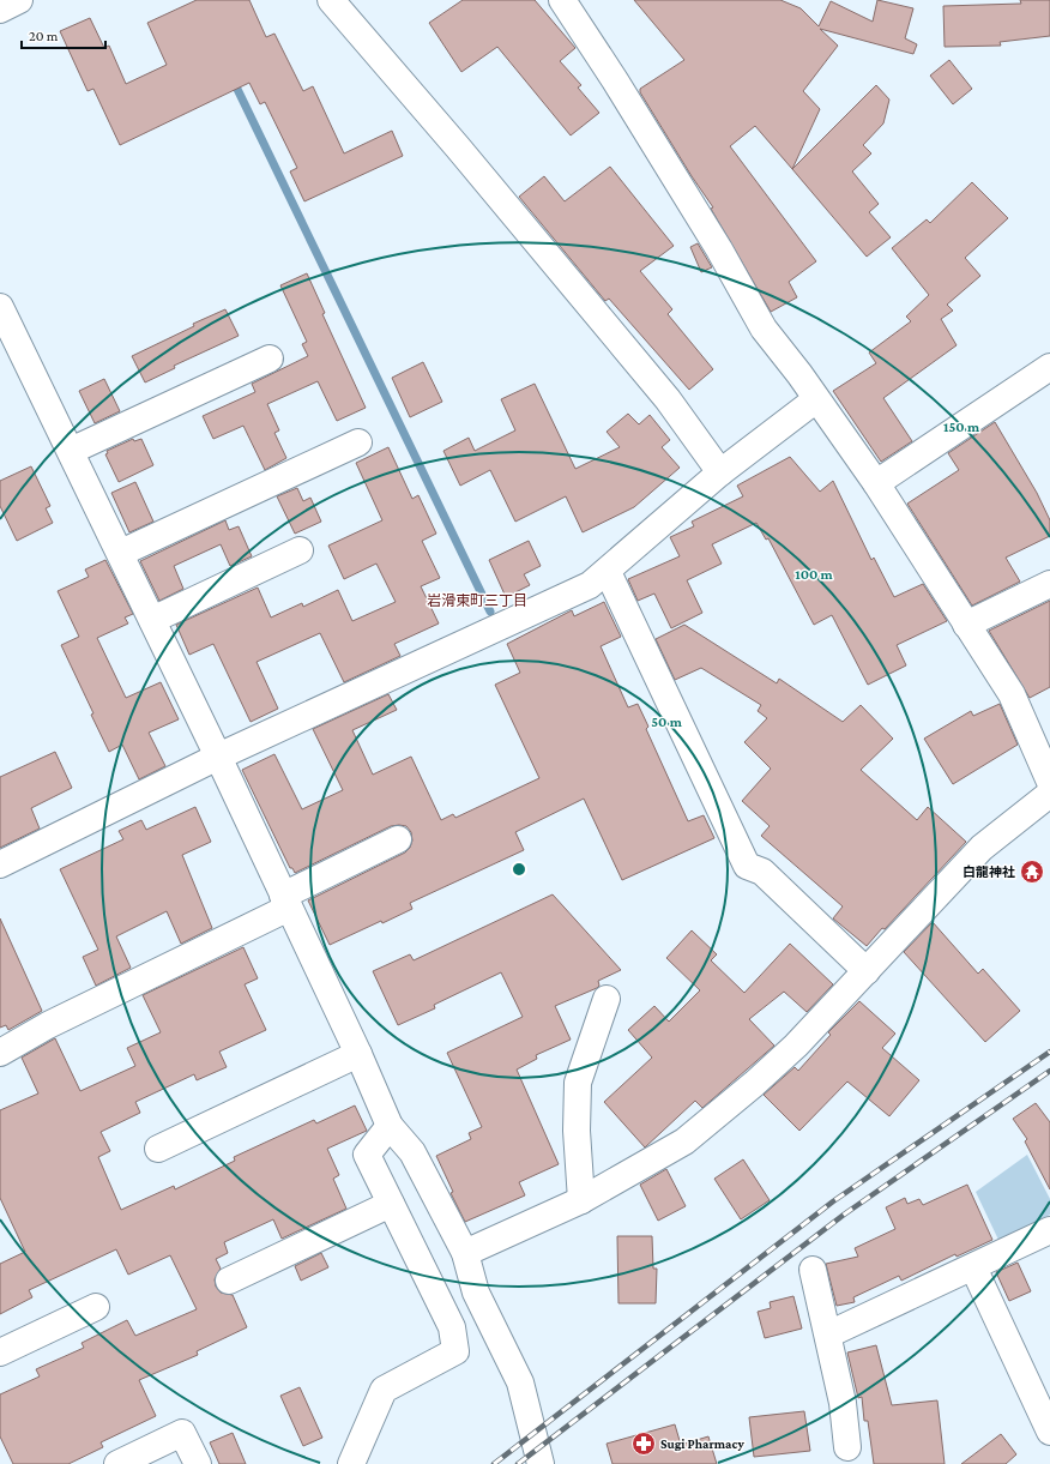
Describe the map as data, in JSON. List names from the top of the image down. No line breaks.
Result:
{"districts":["岩滑東町三丁目"],"places":{"temple":["白龍神社"],"pharmacy":["Sugi Pharmacy"]},"scale_bar":"20 m","rings":["150 m","100 m","50 m"]}
